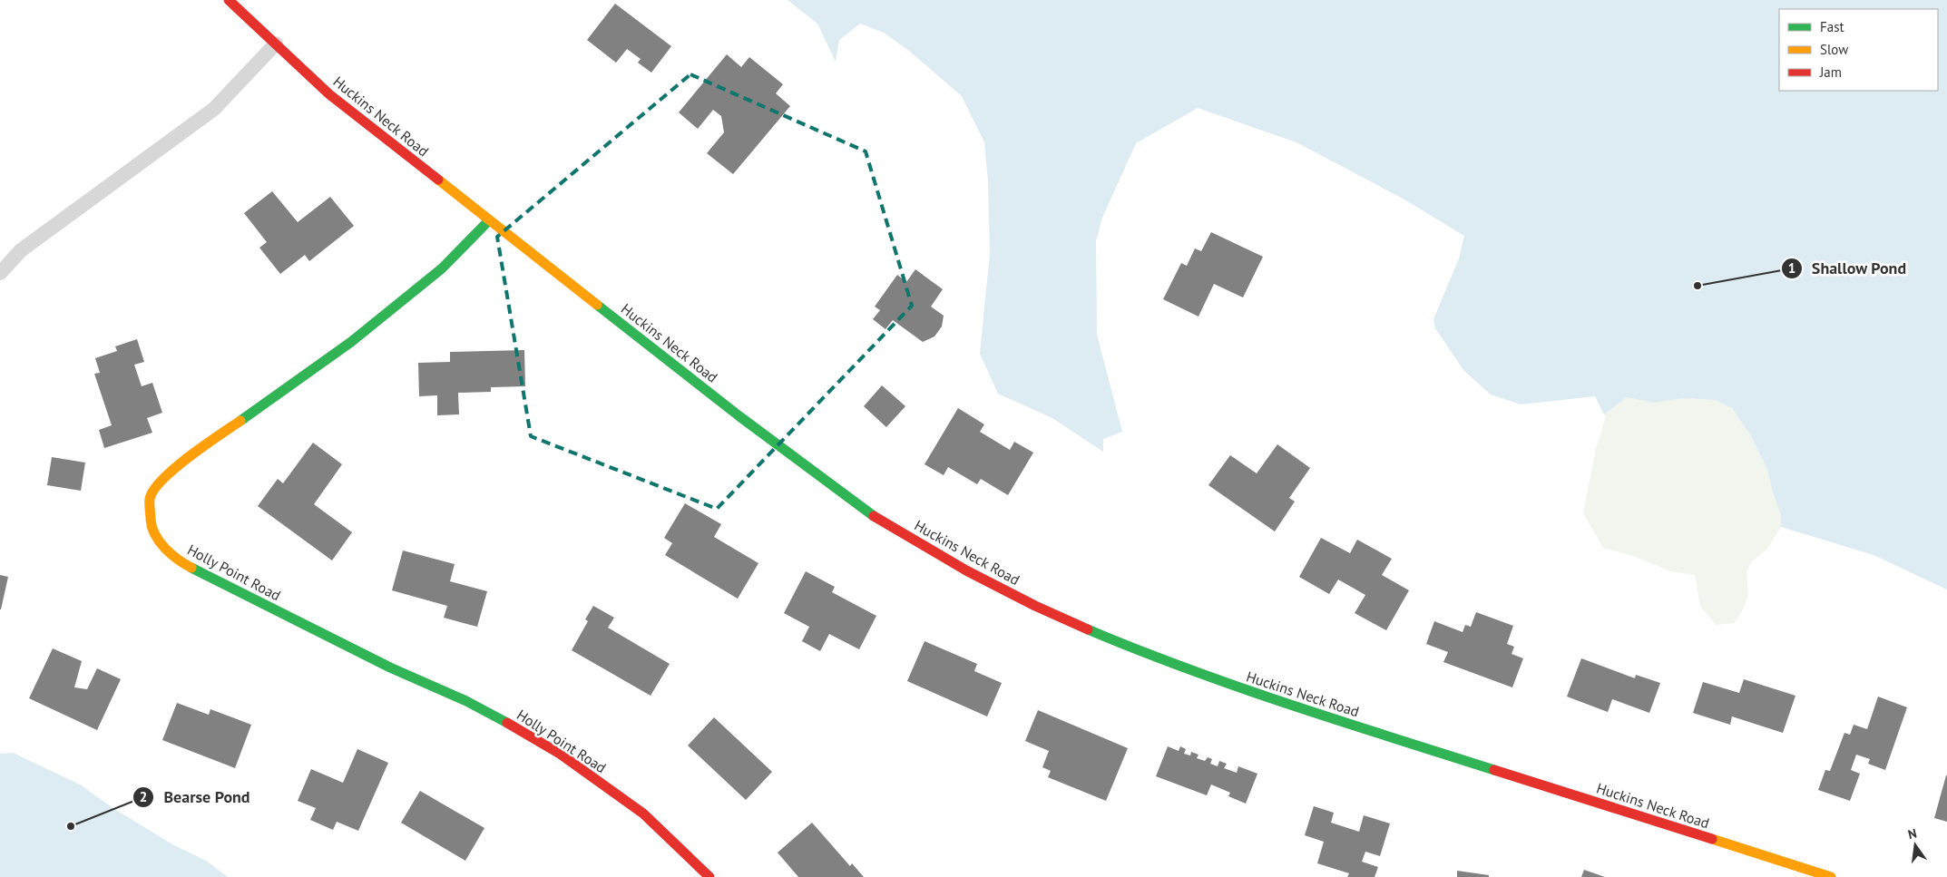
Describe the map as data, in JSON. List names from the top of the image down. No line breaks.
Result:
{"streets":{"street":["Huckins Neck Road","Holly Point Road"]},"crossings":[["Huckins Neck Road","Holly Point Road"]],"places":["Shallow Pond","Bearse Pond"],"legend":["Fast","Slow","Jam"],"north":"top"}
